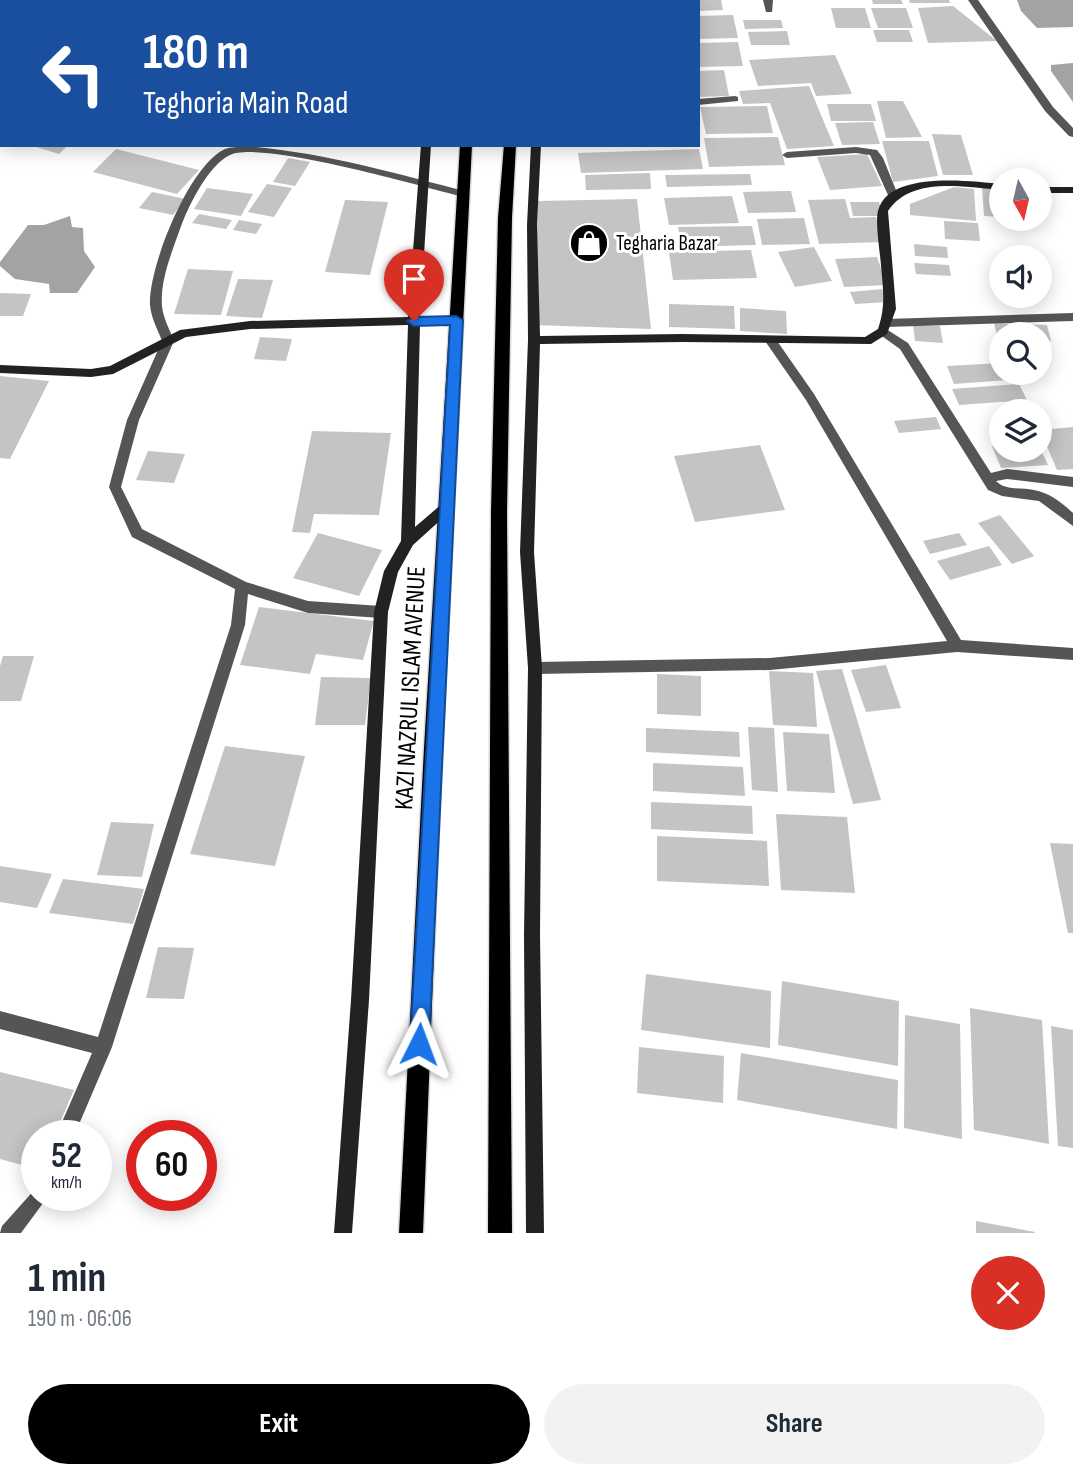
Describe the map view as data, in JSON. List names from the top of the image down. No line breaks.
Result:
{"streets":{"main road":["KAZI NAZRUL ISLAM AVENUE"]},"places":{"shop":["Tegharia Bazar"]},"north":"bottom","page":{"turn":["180 m","Teghoria Main Road"],"speed":"52 km/h","limit":"60","heading":["1 min","190 m · 06:06"],"buttons":["Exit","Share"]}}
